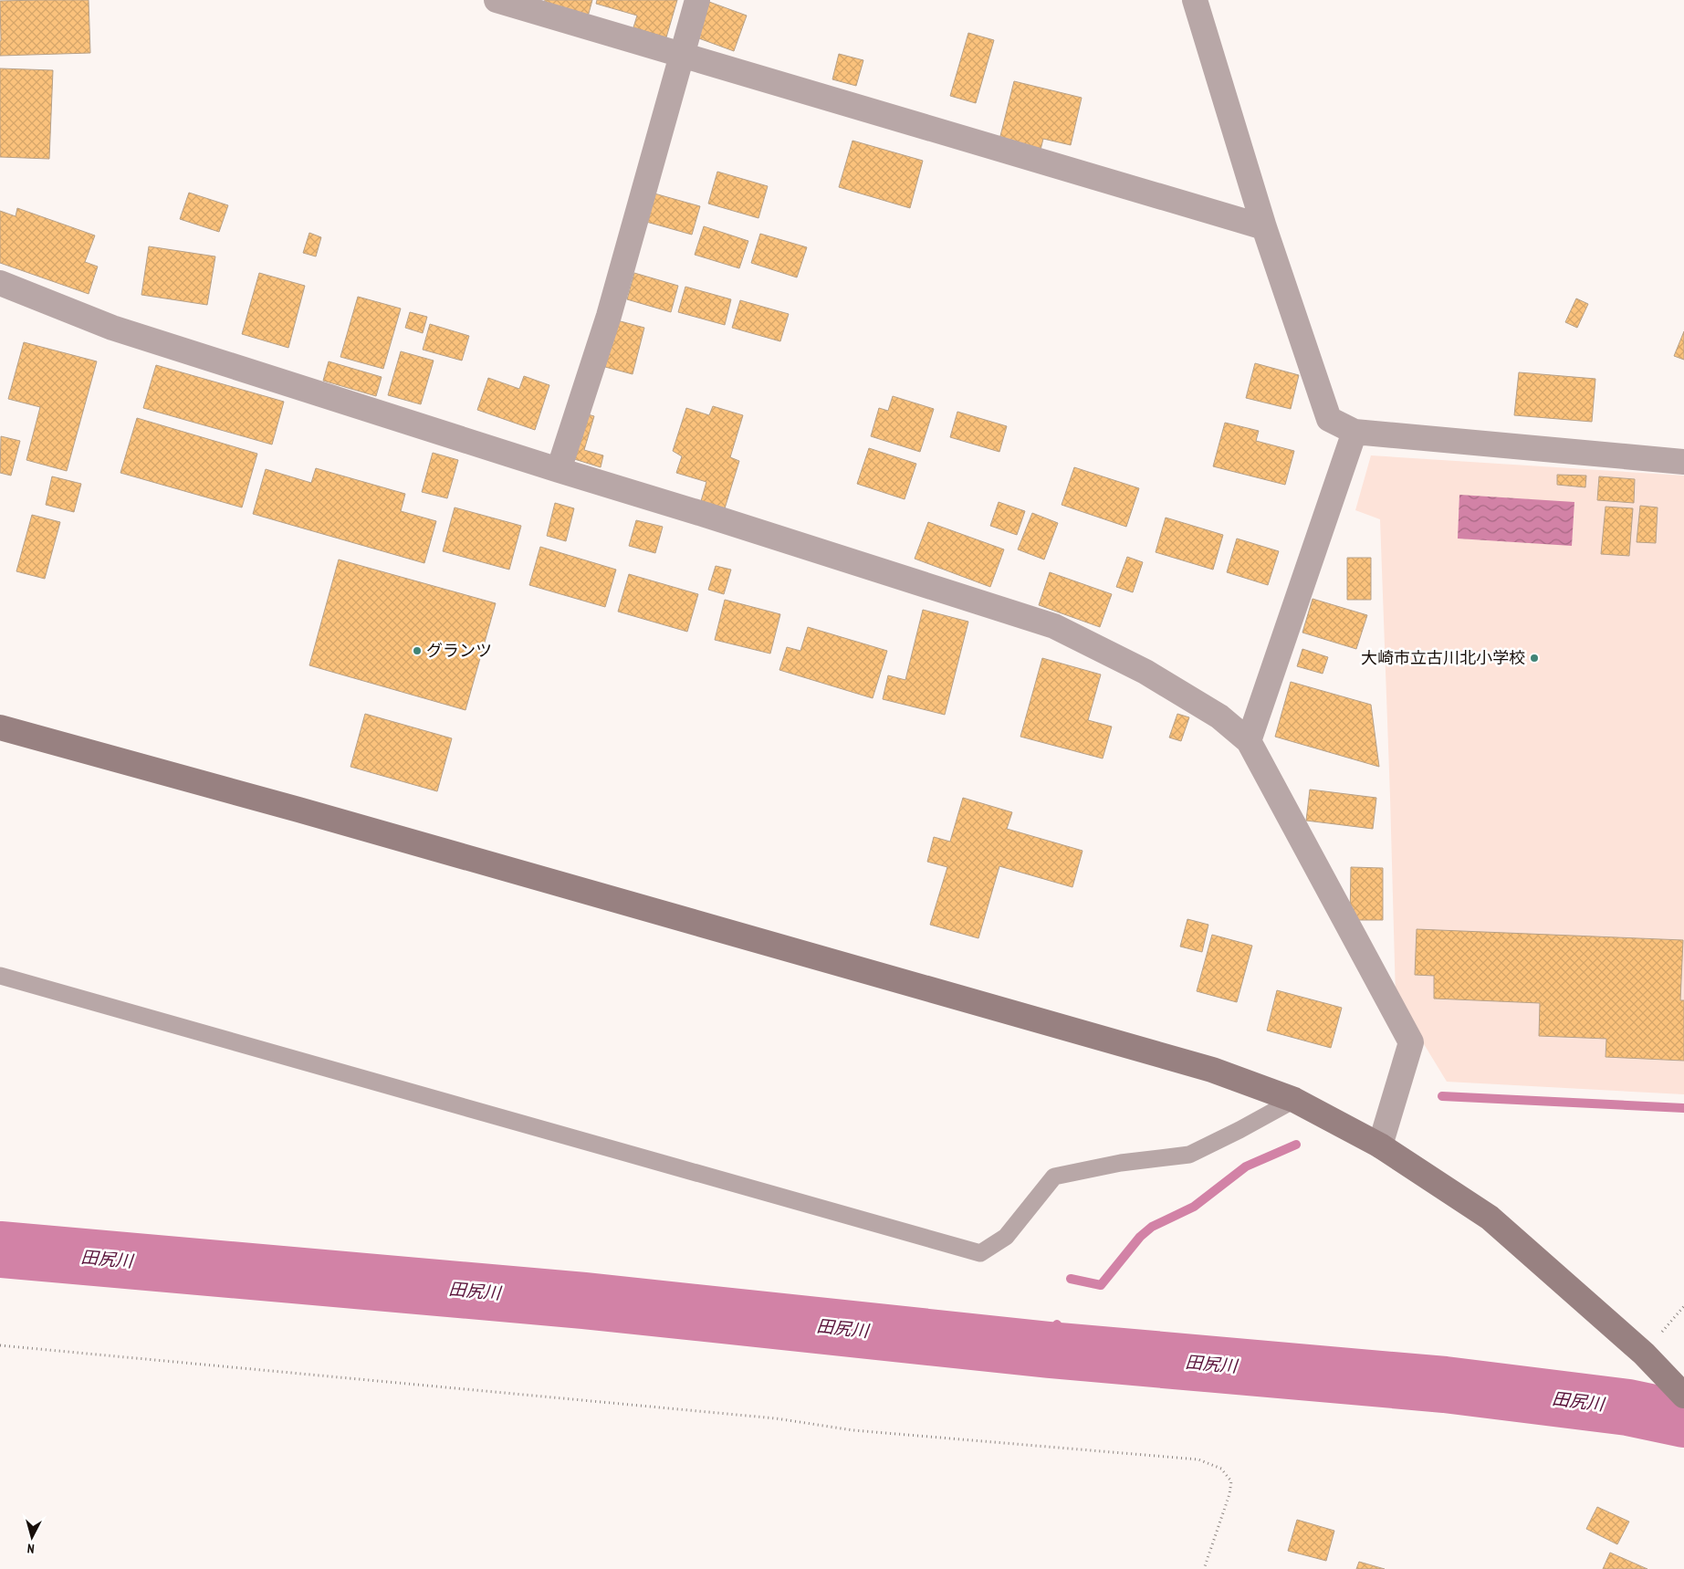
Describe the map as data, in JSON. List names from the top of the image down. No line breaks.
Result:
{"water":["田尻川"],"places":["グランツ","大崎市立古川北小学校"],"north":"bottom"}
